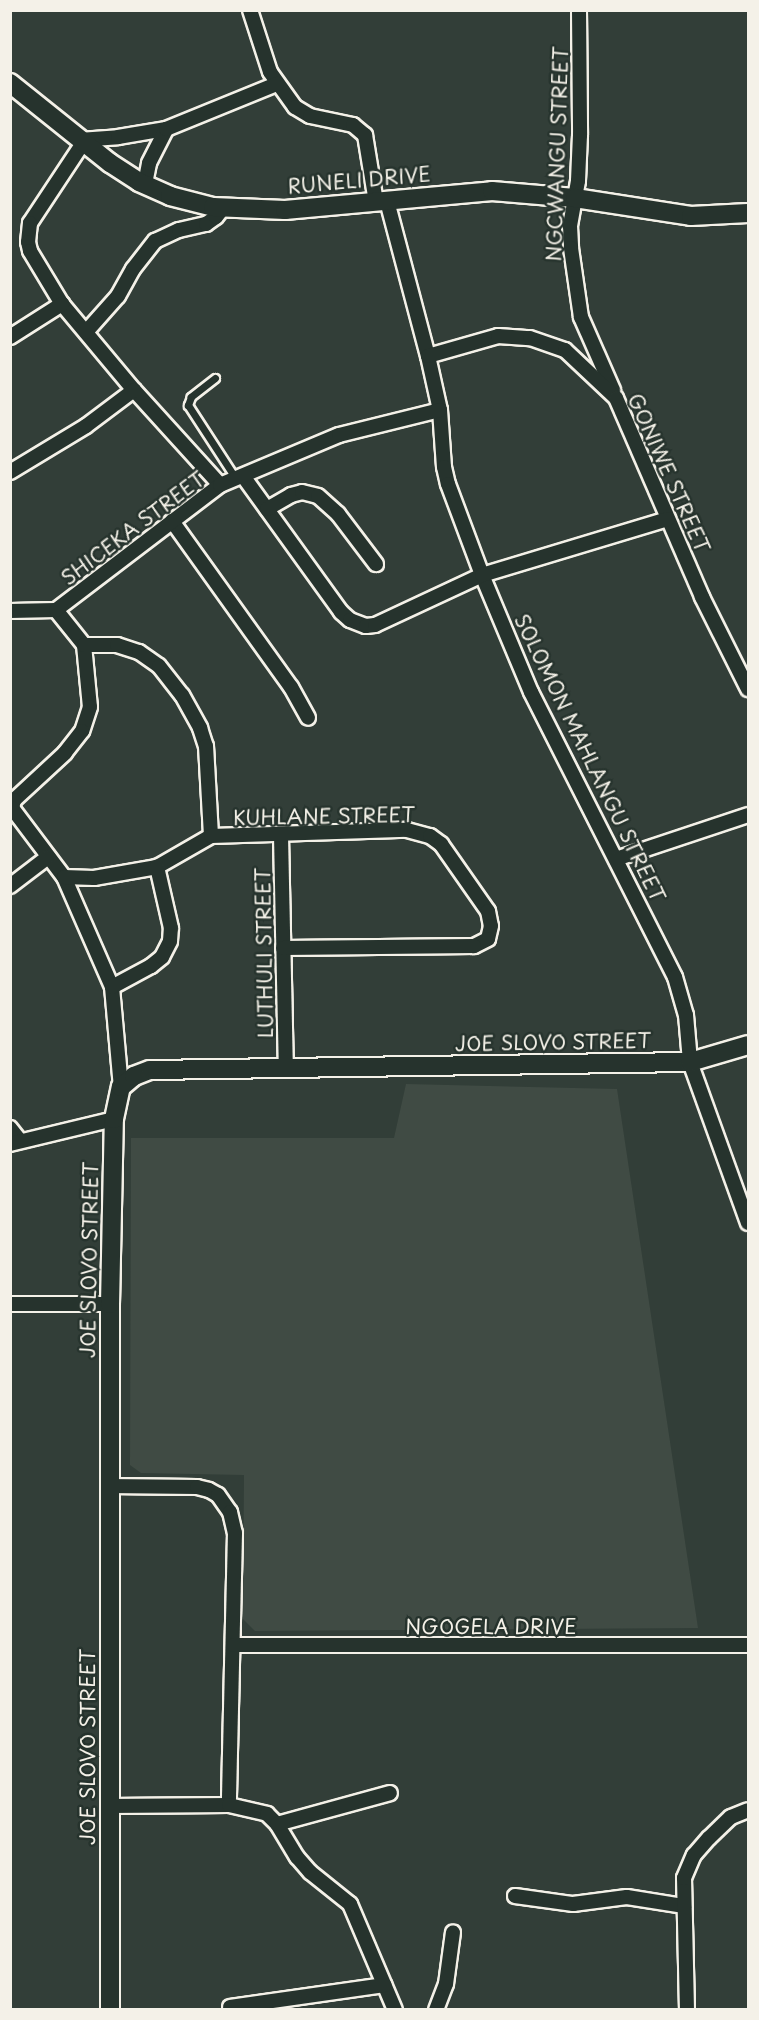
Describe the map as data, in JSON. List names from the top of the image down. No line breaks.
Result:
{"streets":{"street":["NGCWANGU STREET","RUNELI DRIVE","GONIWE STREET","SHICEKA STREET","SOLOMON MAHLANGU STREET","KUHLANE STREET","LUTHULI STREET","JOE SLOVO STREET","NGOGELA DRIVE"]},"crossings":[["NGCWANGU STREET","RUNELI DRIVE"],["NGCWANGU STREET","GONIWE STREET"],["RUNELI DRIVE","SOLOMON MAHLANGU STREET"],["GONIWE STREET","SOLOMON MAHLANGU STREET"],["SHICEKA STREET","SOLOMON MAHLANGU STREET"],["SOLOMON MAHLANGU STREET","JOE SLOVO STREET"],["KUHLANE STREET","LUTHULI STREET"],["LUTHULI STREET","JOE SLOVO STREET"]]}
